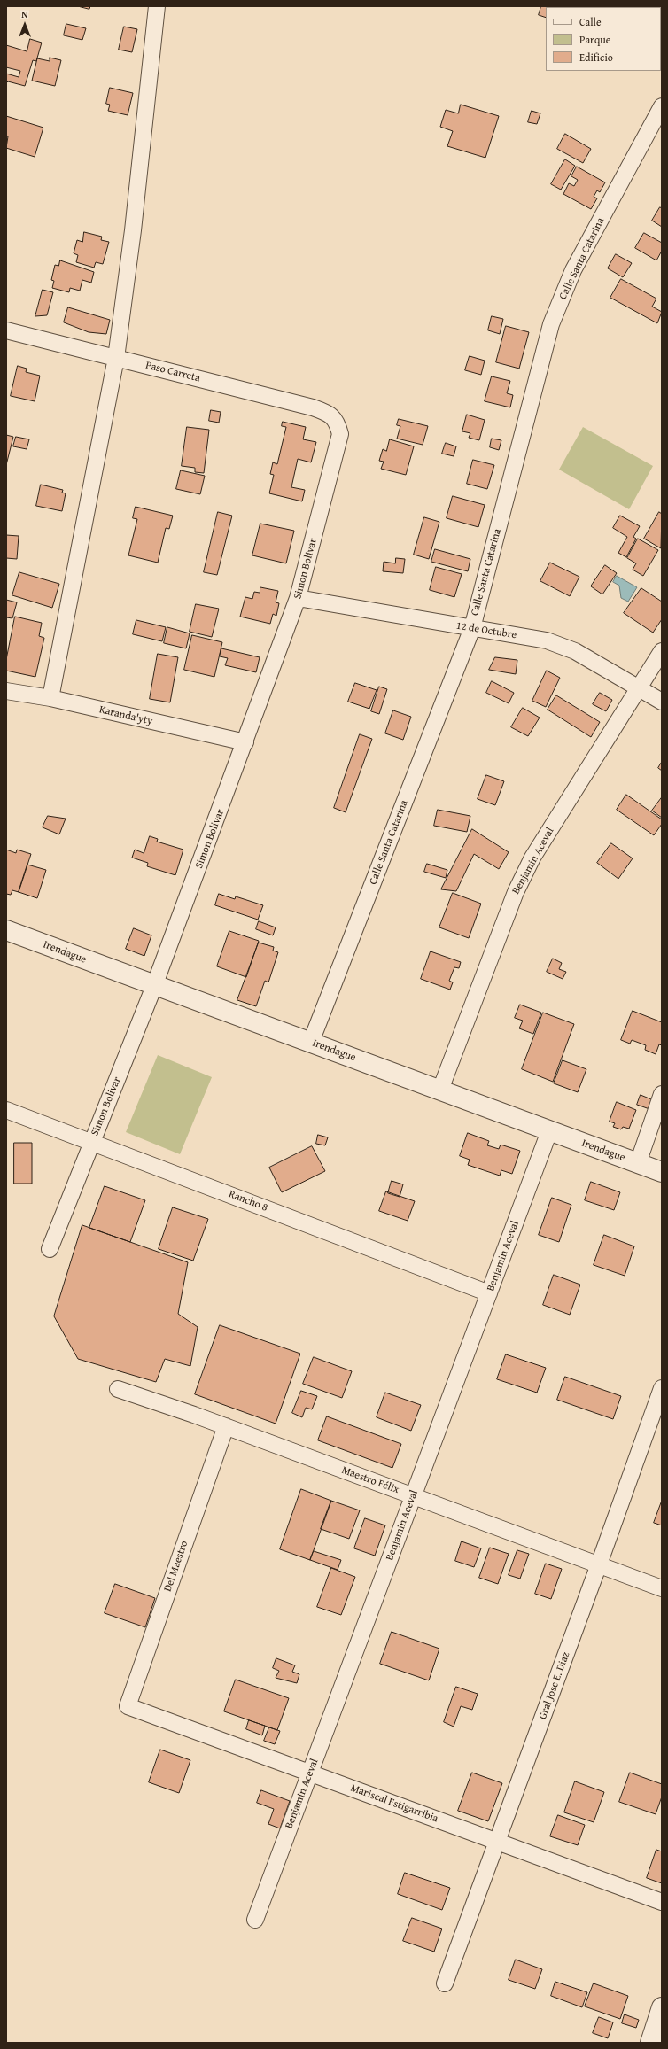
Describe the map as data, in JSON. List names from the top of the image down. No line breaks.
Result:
{"streets":{"street":["Calle Santa Catarina","Paso Carreta","Simon Bolivar","12 de Octubre","Karanda'yty","Benjamin Aceval","Irendague","Rancho 8","Maestro Félix","Del Maestro","Gral Jose E. Diaz","Mariscal Estigarribia"]},"crossings":[["Calle Santa Catarina","12 de Octubre"],["Calle Santa Catarina","Irendague"],["Paso Carreta","Simon Bolivar"],["Simon Bolivar","12 de Octubre"],["Simon Bolivar","Karanda'yty"],["Simon Bolivar","Irendague"],["Simon Bolivar","Rancho 8"],["12 de Octubre","Benjamin Aceval"],["Benjamin Aceval","Irendague"],["Benjamin Aceval","Rancho 8"],["Benjamin Aceval","Maestro Félix"],["Benjamin Aceval","Mariscal Estigarribia"],["Maestro Félix","Del Maestro"],["Maestro Félix","Gral Jose E. Diaz"],["Del Maestro","Mariscal Estigarribia"],["Gral Jose E. Diaz","Mariscal Estigarribia"]],"legend":["Calle","Parque","Edificio"],"north":"top"}
